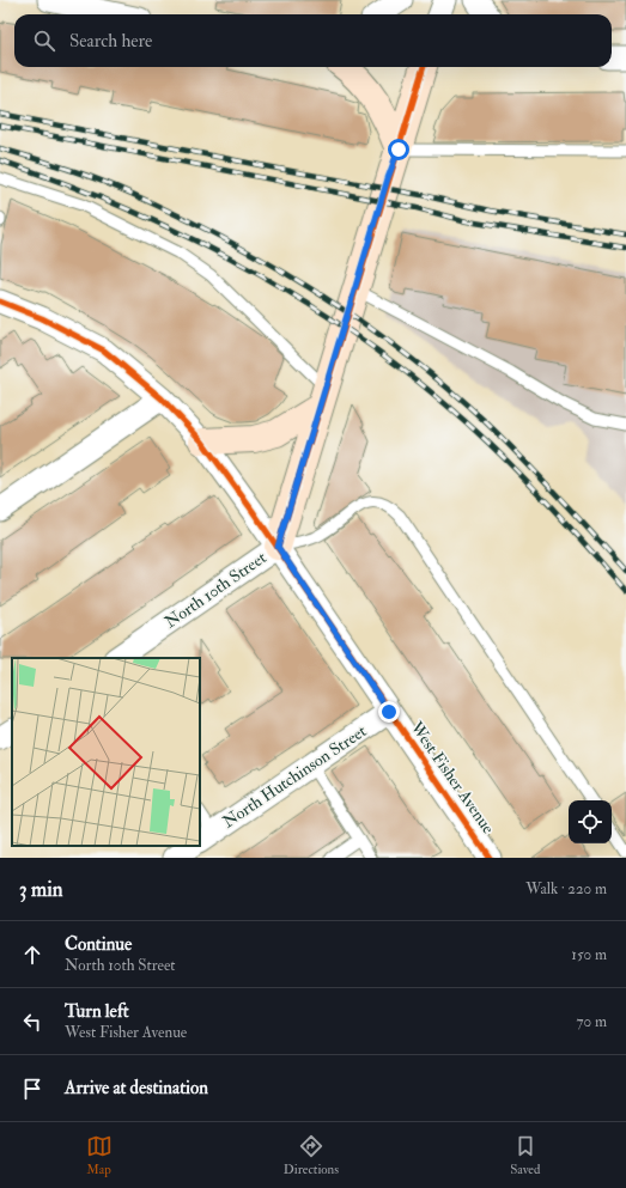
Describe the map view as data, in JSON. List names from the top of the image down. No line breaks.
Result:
{"streets":{"street":["North 10th Street","North Hutchinson Street","West Fisher Avenue"]},"crossings":[["North 10th Street","West Fisher Avenue"],["North Hutchinson Street","West Fisher Avenue"]],"page":{"search":"Search here","heading":["3 min","Walk · 220 m"],"list":[["Continue","North 10th Street","150 m"],["Turn left","West Fisher Avenue","70 m"],"Arrive at destination"],"nav":["Map","Directions","Saved"]}}
